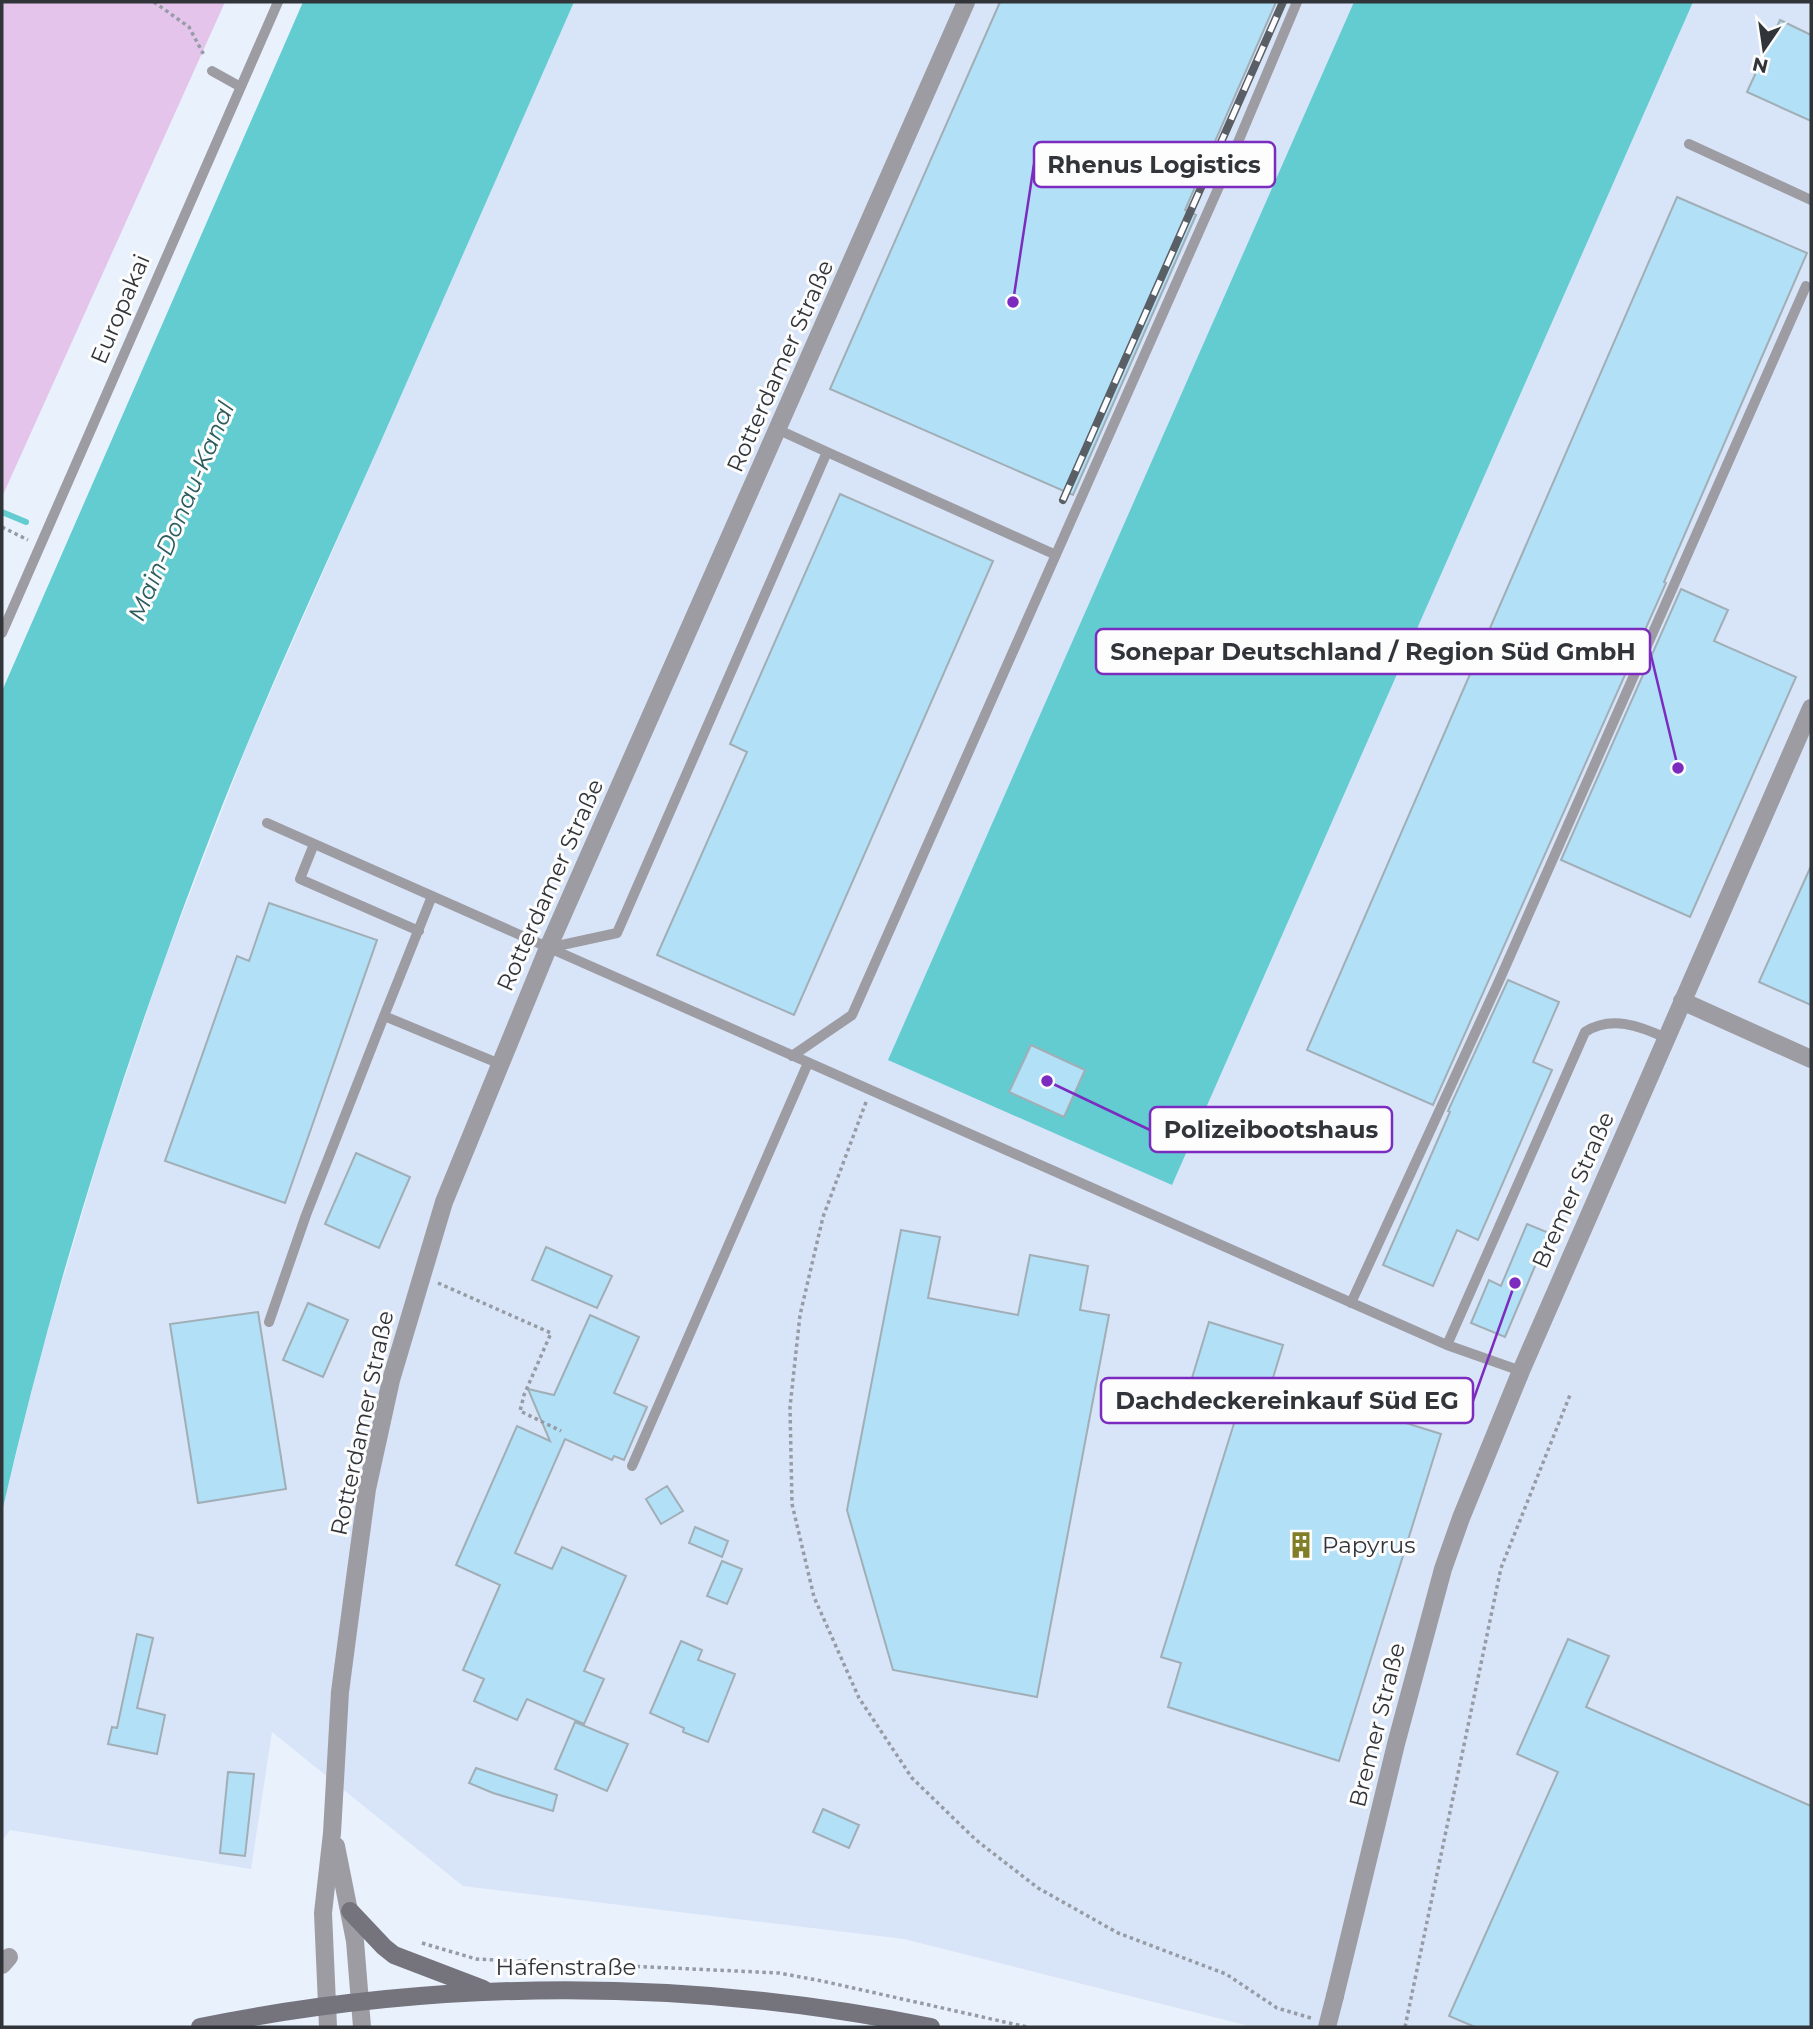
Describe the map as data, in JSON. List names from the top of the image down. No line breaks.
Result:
{"streets":{"main road":["Hafenstraße"],"street":["Rotterdamer Straße","Bremer Straße"],"lane":["Europakai"]},"crossings":[["Rotterdamer Straße","Hafenstraße"]],"water":["Main-Donau-Kanal"],"places":{"other":["Rhenus Logistics","Sonepar Deutschland / Region Süd GmbH","Polizeibootshaus","Dachdeckereinkauf Süd EG"],"building":["Papyrus"]},"north":"bottom"}
